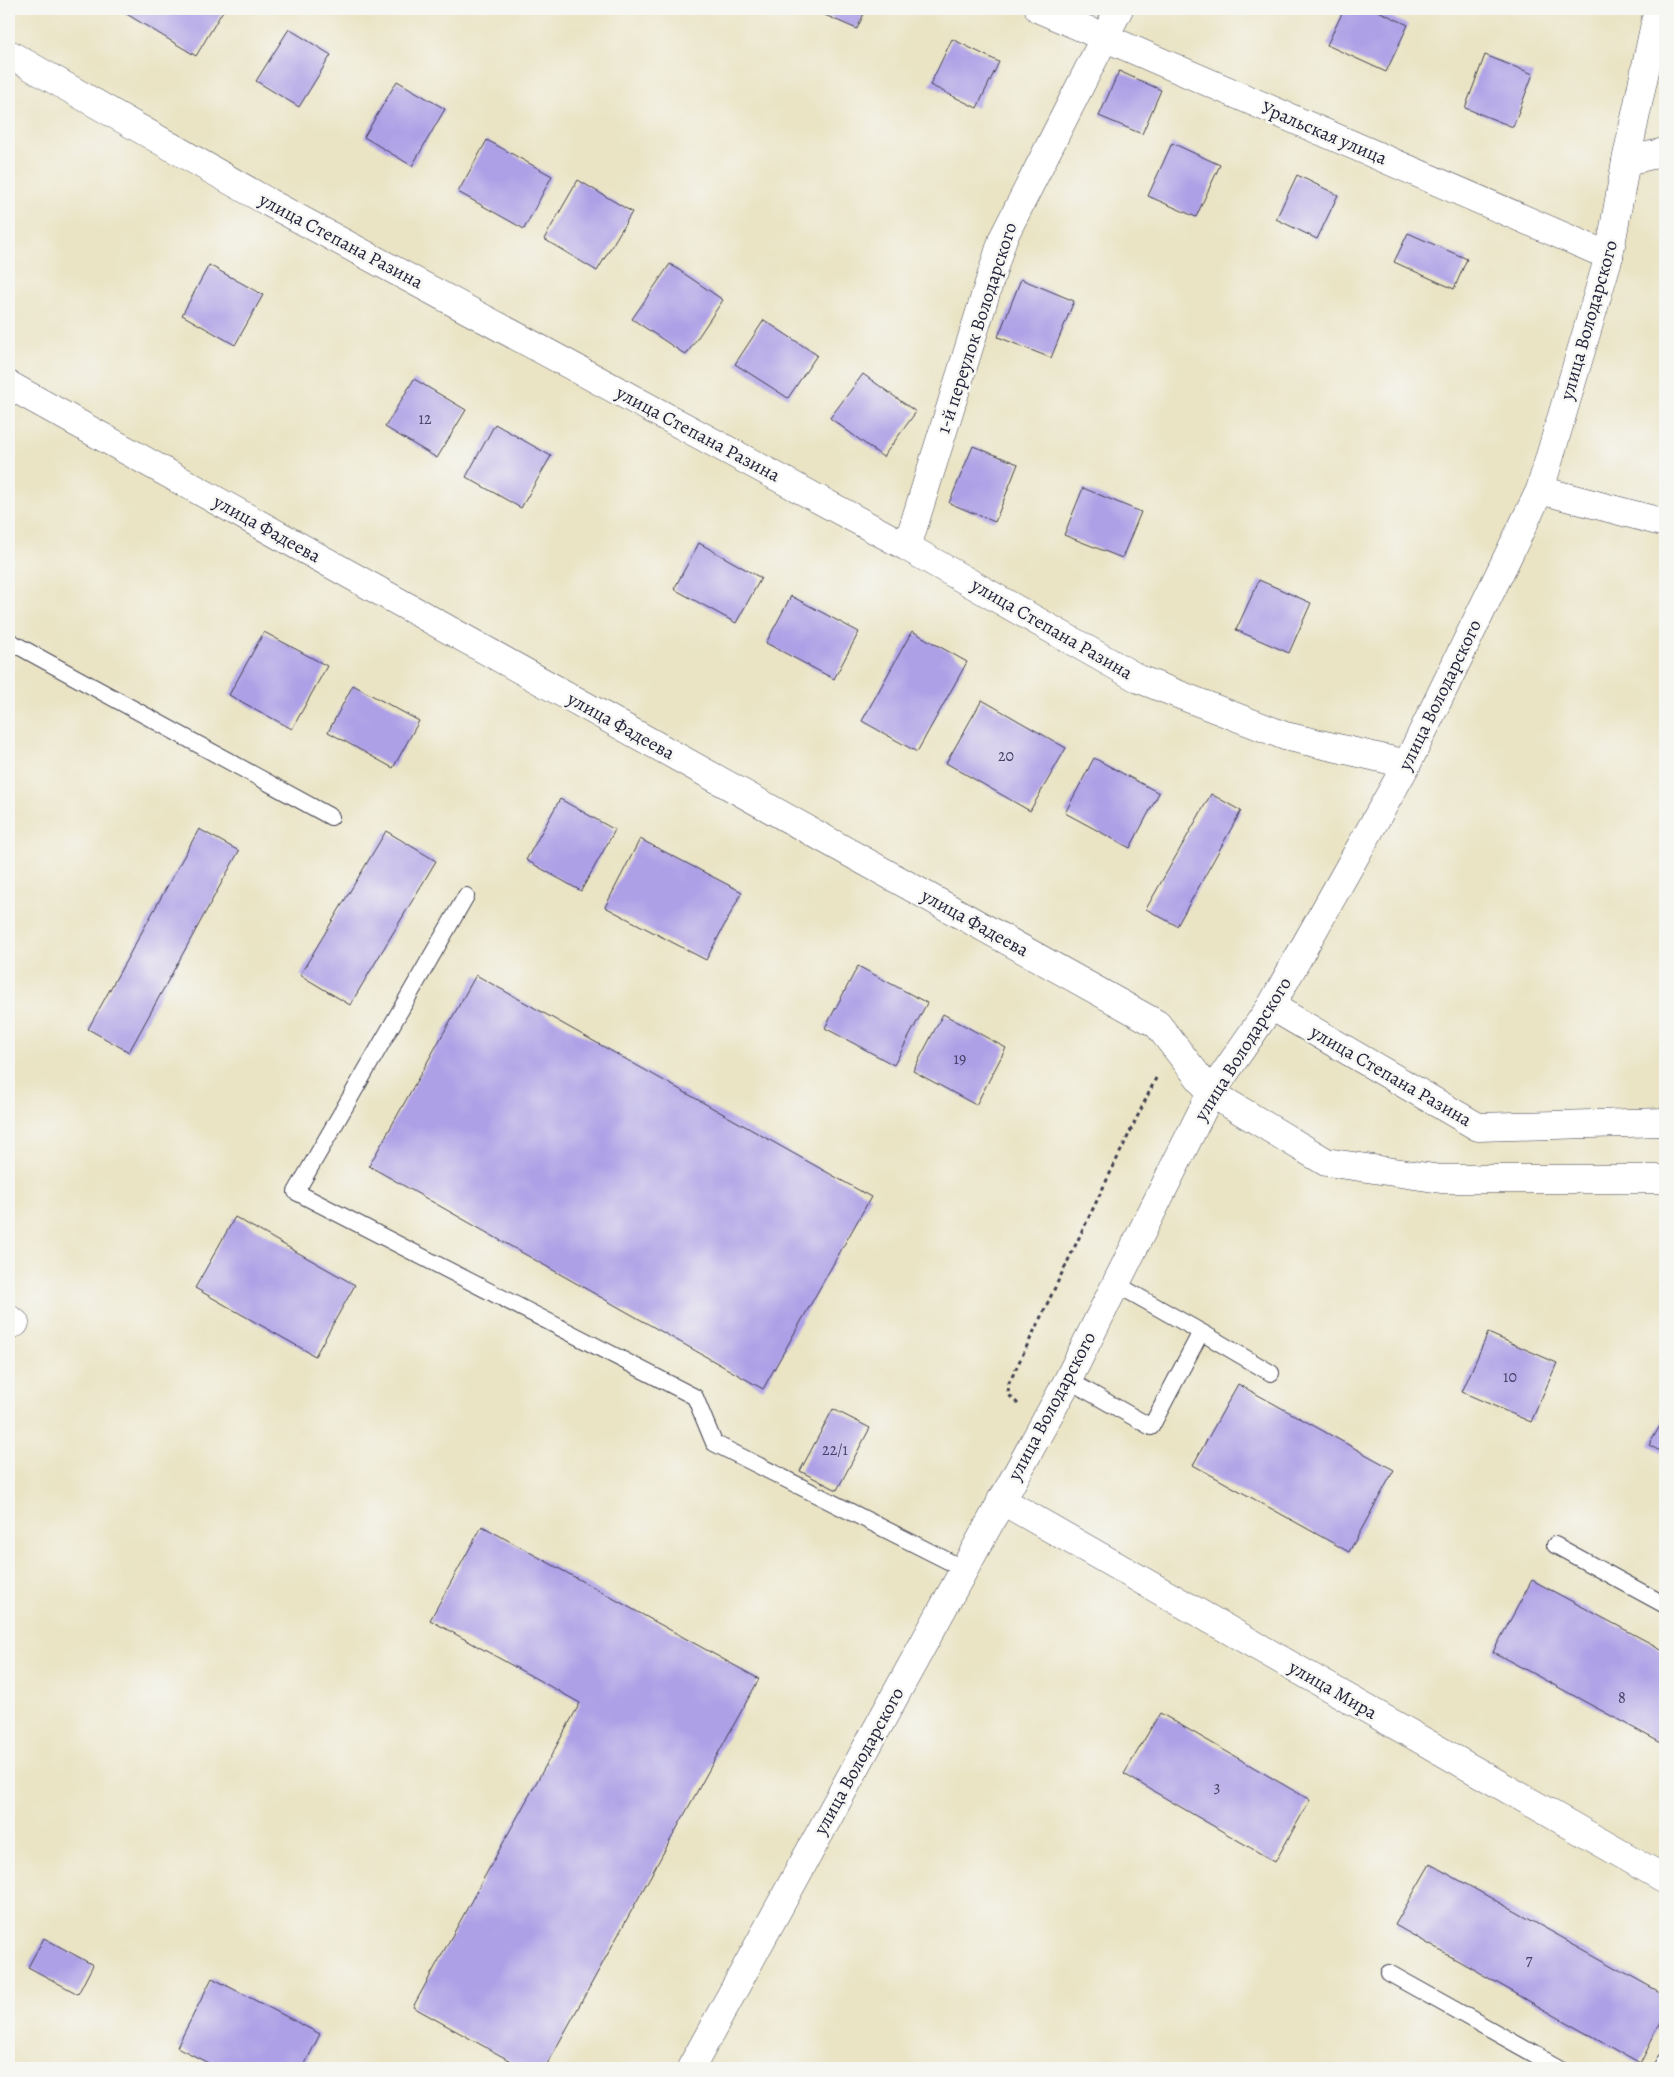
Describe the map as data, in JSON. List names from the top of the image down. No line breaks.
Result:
{"streets":{"street":["Уральская улица","улица Степана Разина","улица Володарского","1-й переулок Володарского","улица Фадеева","улица Мира"]},"crossings":[["Уральская улица","улица Володарского"],["Уральская улица","1-й переулок Володарского"],["улица Степана Разина","улица Володарского"],["улица Степана Разина","1-й переулок Володарского"],["улица Володарского","улица Фадеева"],["улица Володарского","улица Мира"]],"house_numbers":["12","20","19","10","22/1","8","3","7"]}
